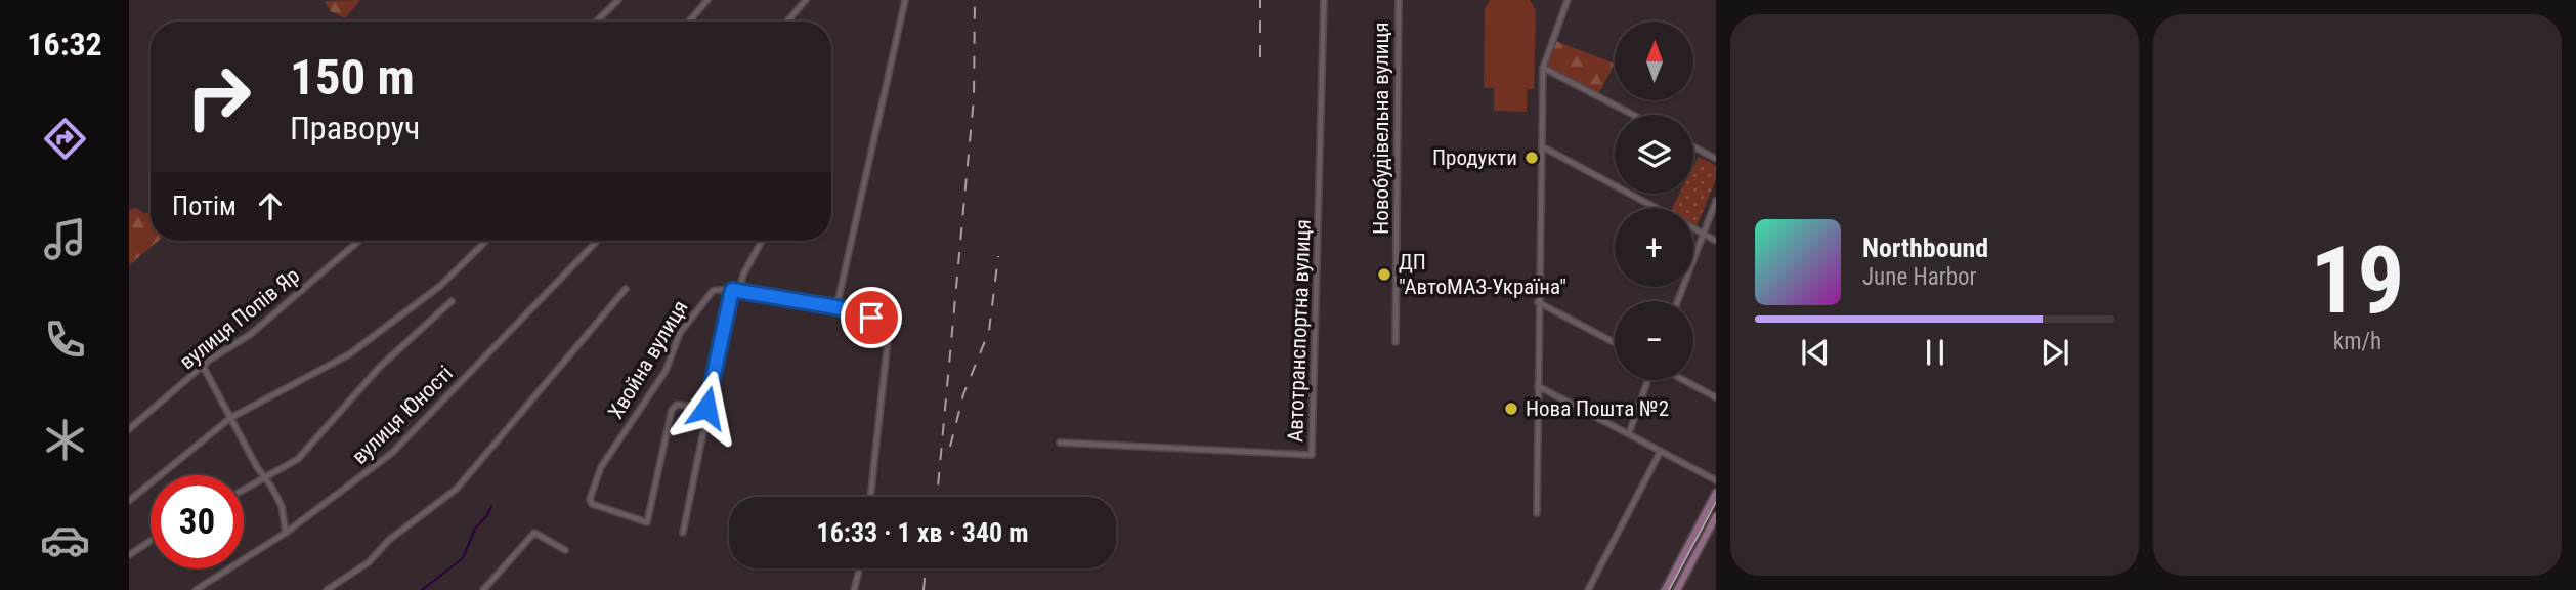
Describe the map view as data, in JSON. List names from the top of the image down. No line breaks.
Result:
{"streets":{"street":["Новобудівельна вулиця","вулиця Попів Яр","Автотранспортна вулиця","Хвойна вулиця","вулиця Юності"]},"places":["Продукти","ДП \"АвтоМАЗ-Україна\"","Нова Пошта №2"],"north":"top","page":{"tabs":"16:32","tile":["19","km/h"],"map_buttons":["+","−"],"turn":["150 m","Праворуч"],"then":"Потім","song":["Northbound","June Harbor"],"limit":"30","trip":"16:33 · 1 хв · 340 m"}}
